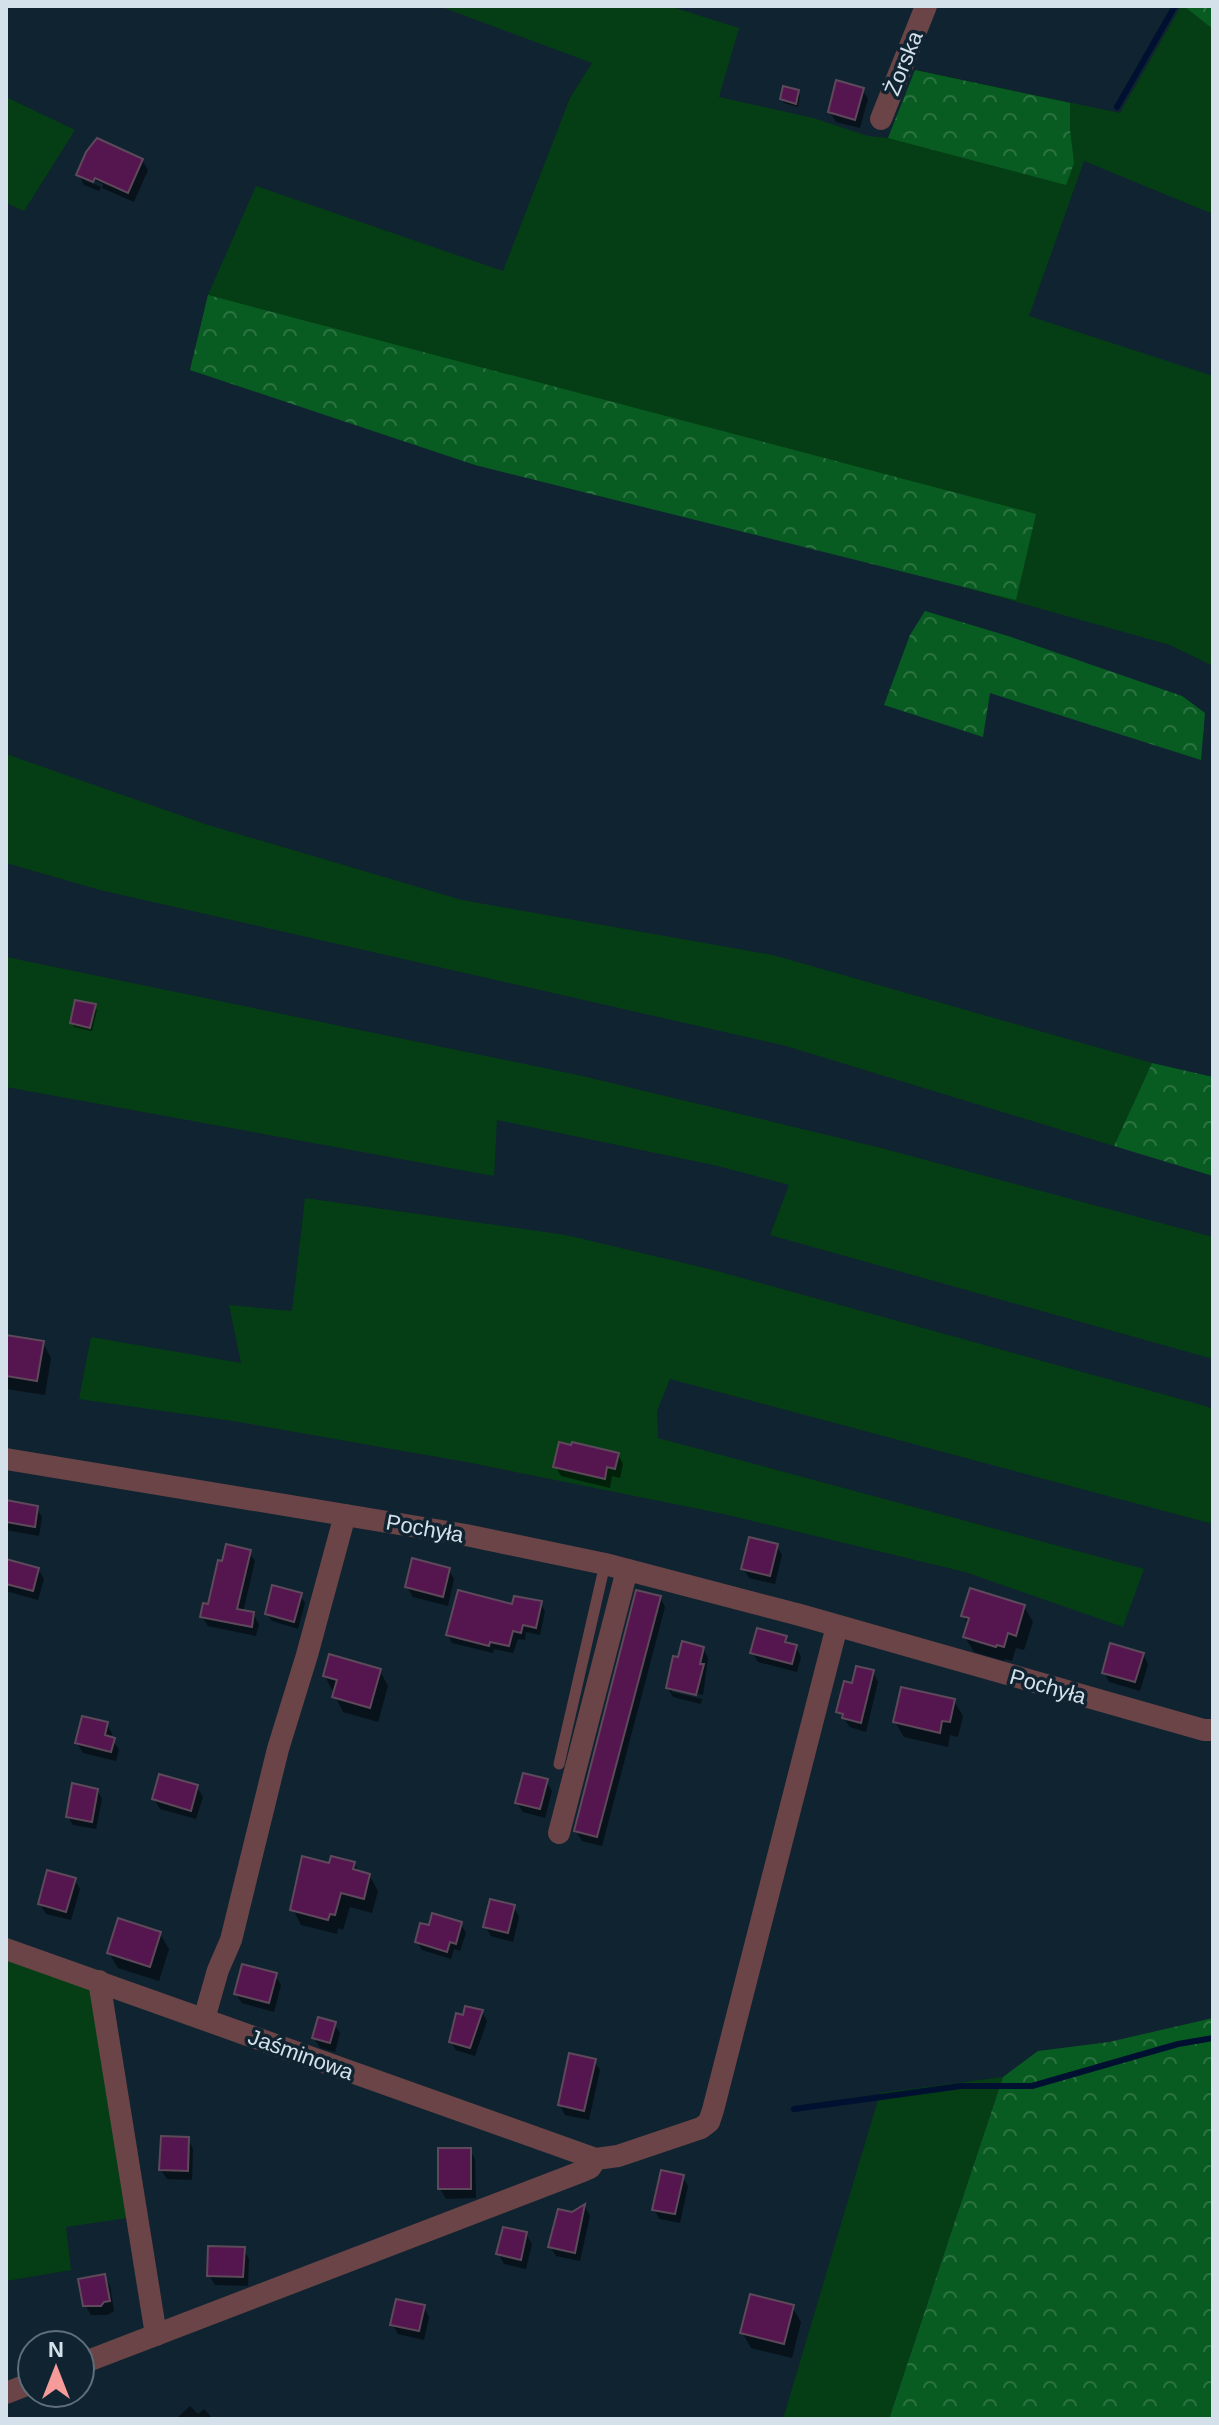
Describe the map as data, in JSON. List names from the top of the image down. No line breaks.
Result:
{"streets":{"street":["Żorska","Pochyła","Jaśminowa"]},"north":"top"}
